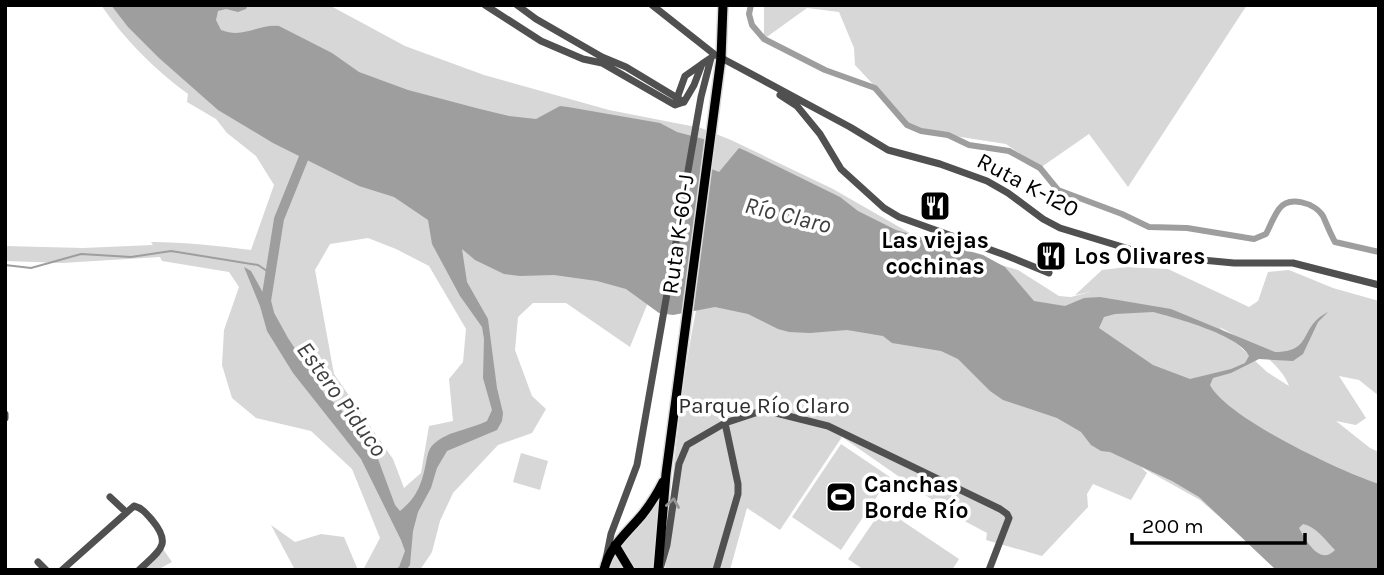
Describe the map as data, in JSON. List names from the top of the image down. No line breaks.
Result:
{"streets":{"main road":["Ruta K-60-J"],"street":["Ruta K-120"]},"crossings":[["Ruta K-120","Ruta K-60-J"]],"water":["Río Claro","Estero Piduco"],"parks":["Parque Río Claro"],"places":{"restaurant":["Las viejas cochinas","Los Olivares"],"sports":["Canchas Borde Río"]},"scale_bar":"200 m"}
